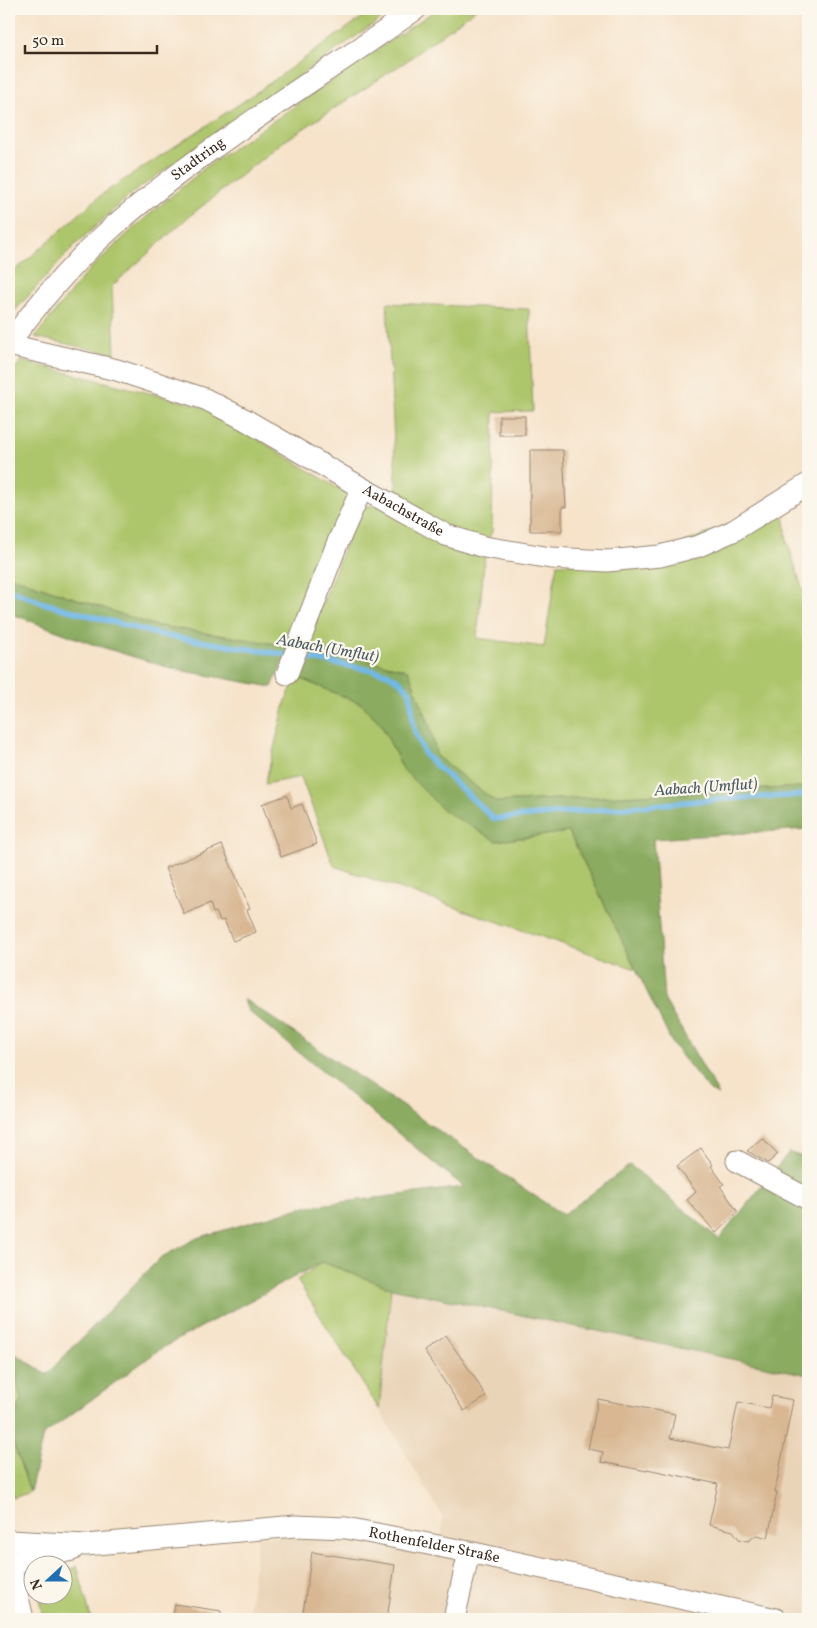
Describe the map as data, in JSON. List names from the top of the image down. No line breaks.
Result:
{"streets":{"street":["Stadtring","Aabachstraße","Rothenfelder Straße"]},"crossings":[["Stadtring","Aabachstraße"]],"water":["Aabach (Umflut)"],"scale_bar":"50 m","north":"left"}
